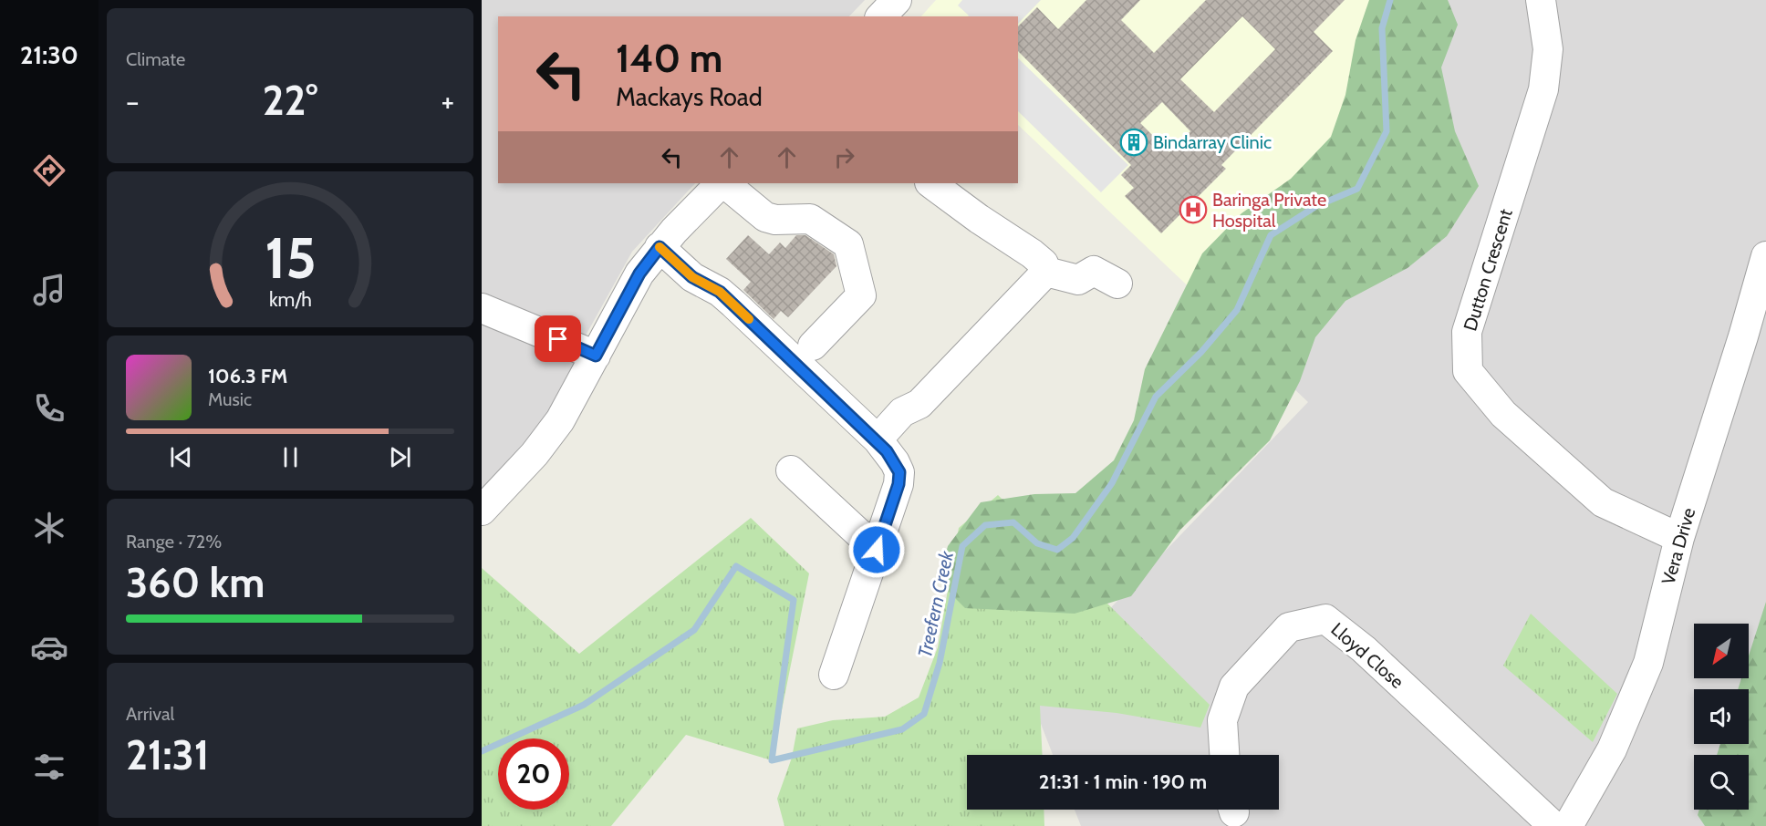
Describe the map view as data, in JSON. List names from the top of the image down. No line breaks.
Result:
{"streets":{"street":["Dutton Crescent","Vera Drive","Lloyd Close"]},"crossings":[["Dutton Crescent","Vera Drive"]],"water":["Treefern Creek"],"places":{"building":["Bindarray Clinic"],"hospital":["Baringa Private Hospital"]},"north":"bottom left","page":{"tabs":"21:30","tile":["Climate",["Range · 72%","360 km"],["Arrival","21:31"]],"turn":["140 m","Mackays Road"],"heat":["−","22°","+"],"song":["106.3 FM","Music"],"limit":"20","trip":"21:31 · 1 min · 190 m","gauge":["15","km/h"]}}
